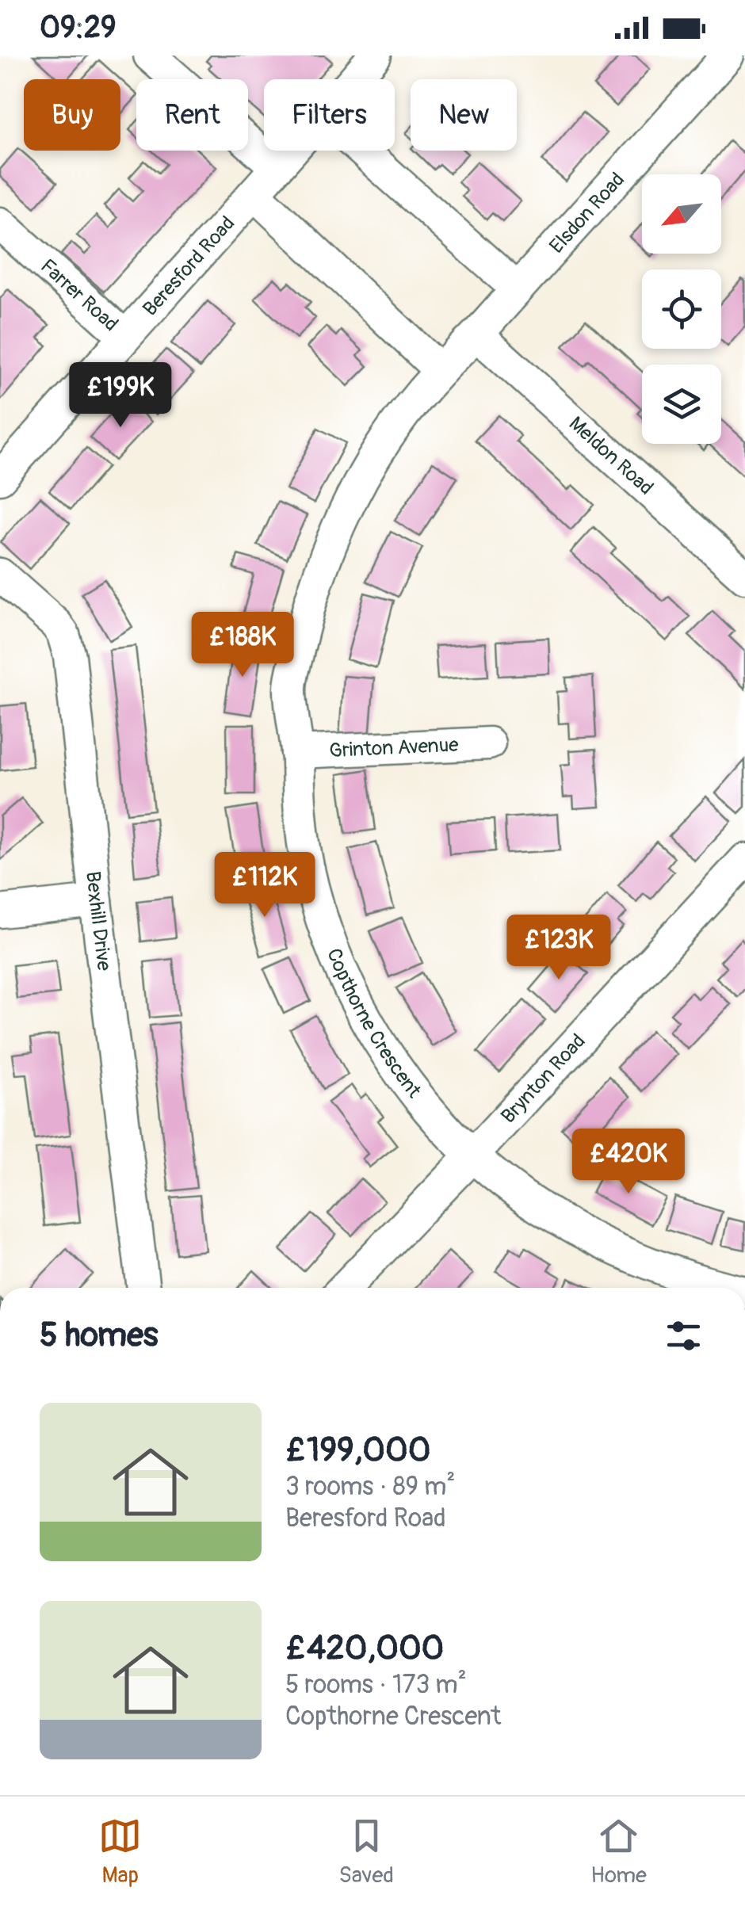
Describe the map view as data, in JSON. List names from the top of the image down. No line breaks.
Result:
{"streets":{"street":["Elsdon Road","Beresford Road","Farrer Road","Meldon Road","Grinton Avenue","Bexhill Drive","Copthorne Crescent","Brynton Road"]},"crossings":[["Elsdon Road","Meldon Road"],["Elsdon Road","Copthorne Crescent"],["Beresford Road","Farrer Road"],["Meldon Road","Copthorne Crescent"],["Grinton Avenue","Copthorne Crescent"],["Copthorne Crescent","Brynton Road"]],"north":"bottom left","page":{"status":"09:29","chip":["Buy","Rent","Filters","New"],"price":["£199K","£188K","£112K","£123K","£420K"],"heading":"5 homes","list":[{"name":"£199,000","note":"3 rooms · 89 m² · Beresford Road"},{"name":"£420,000","note":"5 rooms · 173 m² · Copthorne Crescent"}],"tabs":["Map","Saved","Home"]}}
